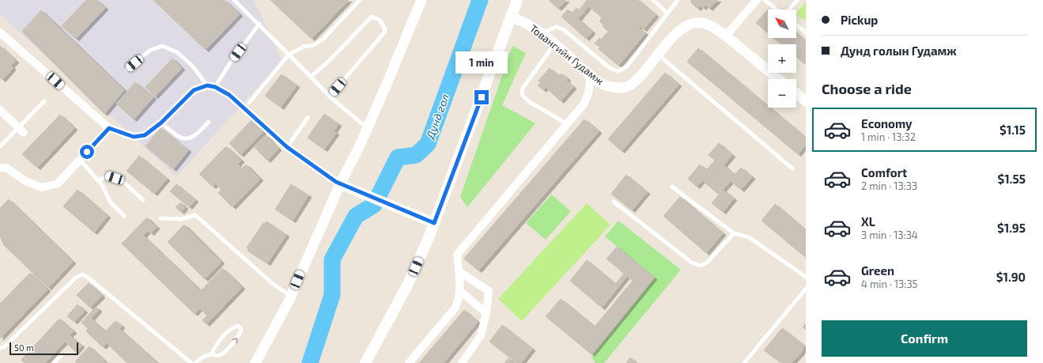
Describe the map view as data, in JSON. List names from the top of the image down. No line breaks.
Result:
{"streets":{"street":["Товангийн Гудамж"]},"water":["Дунд гол"],"scale_bar":"50 m","north":"top left","page":{"banner":["Pickup","Дунд голын Гудамж"],"map_buttons":["+","−"],"bubble":"1 min","heading":"Choose a ride","list":[{"name":"Economy","note":"1 min · 13:32","value":"$1.15"},{"name":"Comfort","note":"2 min · 13:33","value":"$1.55"},{"name":"XL","note":"3 min · 13:34","value":"$1.95"},{"name":"Green","note":"4 min · 13:35","value":"$1.90"}],"buttons":"Confirm","scale":"50 m"}}
